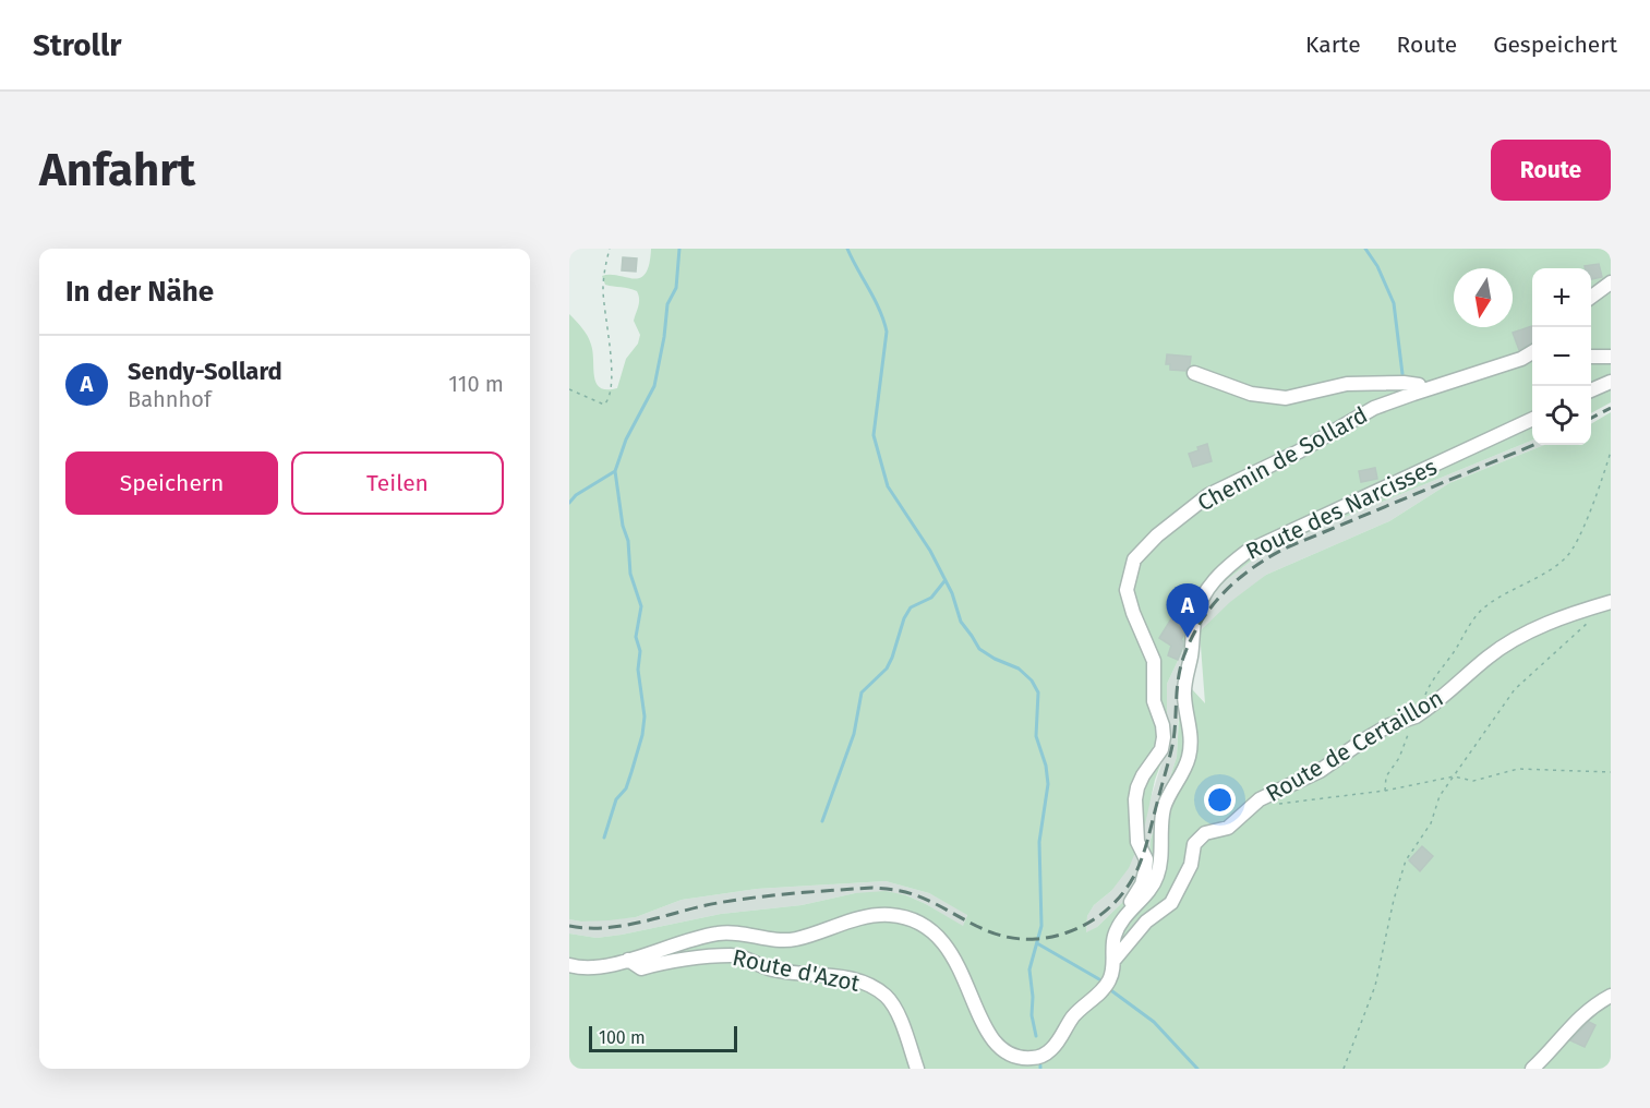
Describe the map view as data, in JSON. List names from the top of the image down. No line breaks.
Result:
{"streets":{"street":["Chemin de Sollard","Route des Narcisses","Route de Certaillon","Route d'Azot"]},"crossings":[["Chemin de Sollard","Route des Narcisses"],["Route des Narcisses","Route de Certaillon"],["Route des Narcisses","Route d'Azot"]],"scale_bar":"100 m","north":"bottom","page":{"header":"Strollr","nav":["Karte","Route","Gespeichert"],"buttons":["Route",["Speichern","Teilen"]],"title":"Anfahrt","heading":"In der Nähe","map_buttons":["+","−"],"list":[{"mark":"A","name":"Sendy-Sollard","note":"Bahnhof","value":"110 m"}],"pins":"A","scale":"100 m"}}
